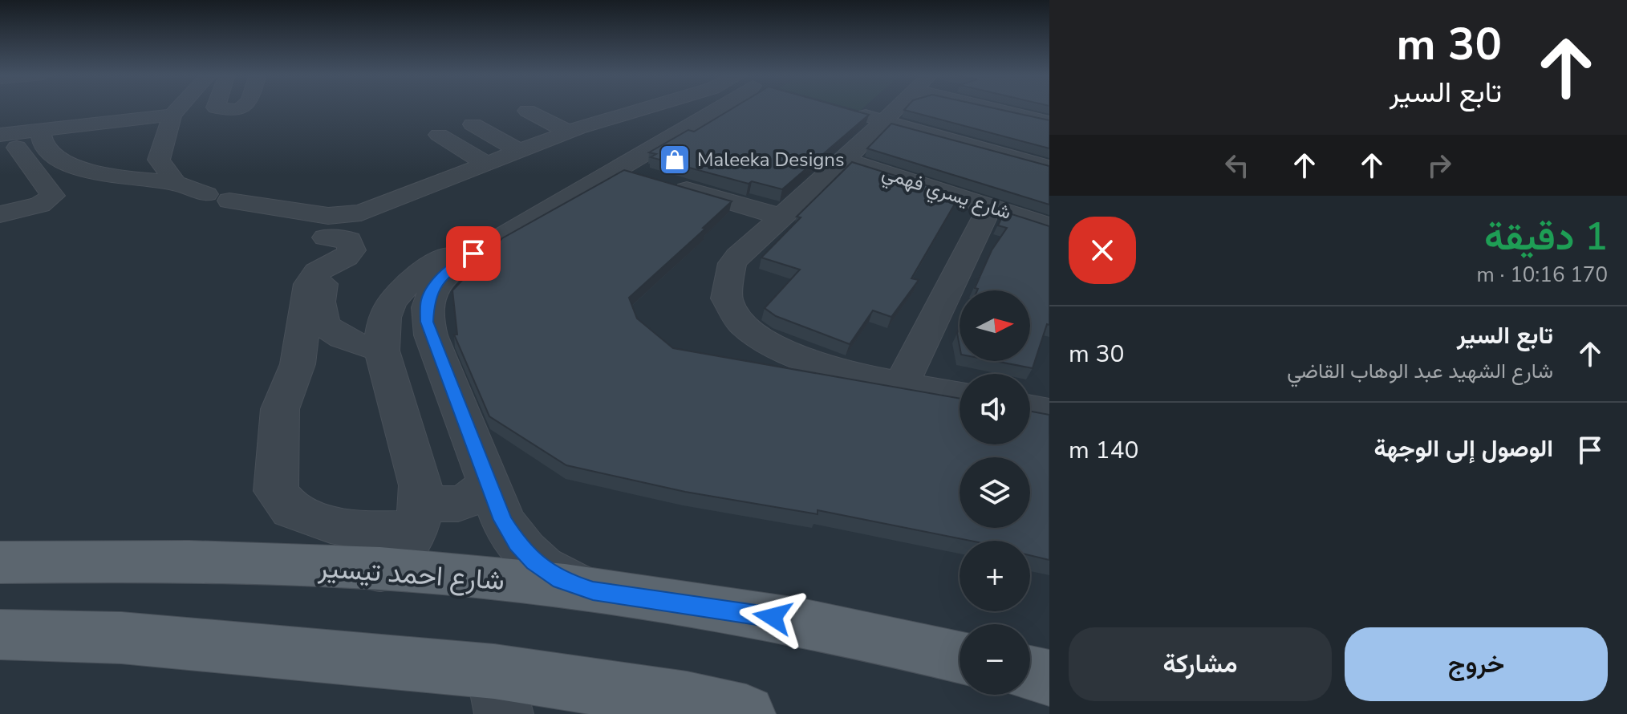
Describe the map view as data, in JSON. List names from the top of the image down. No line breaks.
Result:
{"streets":{"main road":["شارع احمد تيسير"],"street":["شارع يسري فهمي"]},"places":{"shop":["Maleeka Designs"]},"north":"right","page":{"turn":["30 m","تابع السير"],"heading":["1 دقيقة","170 m · 10:16"],"map_buttons":["+","−"],"list":[{"name":"تابع السير","note":"شارع الشهيد عبد الوهاب القاضي","value":"30 m"},{"name":"الوصول إلى الوجهة","value":"140 m"}],"buttons":["خروج","مشاركة"]}}
